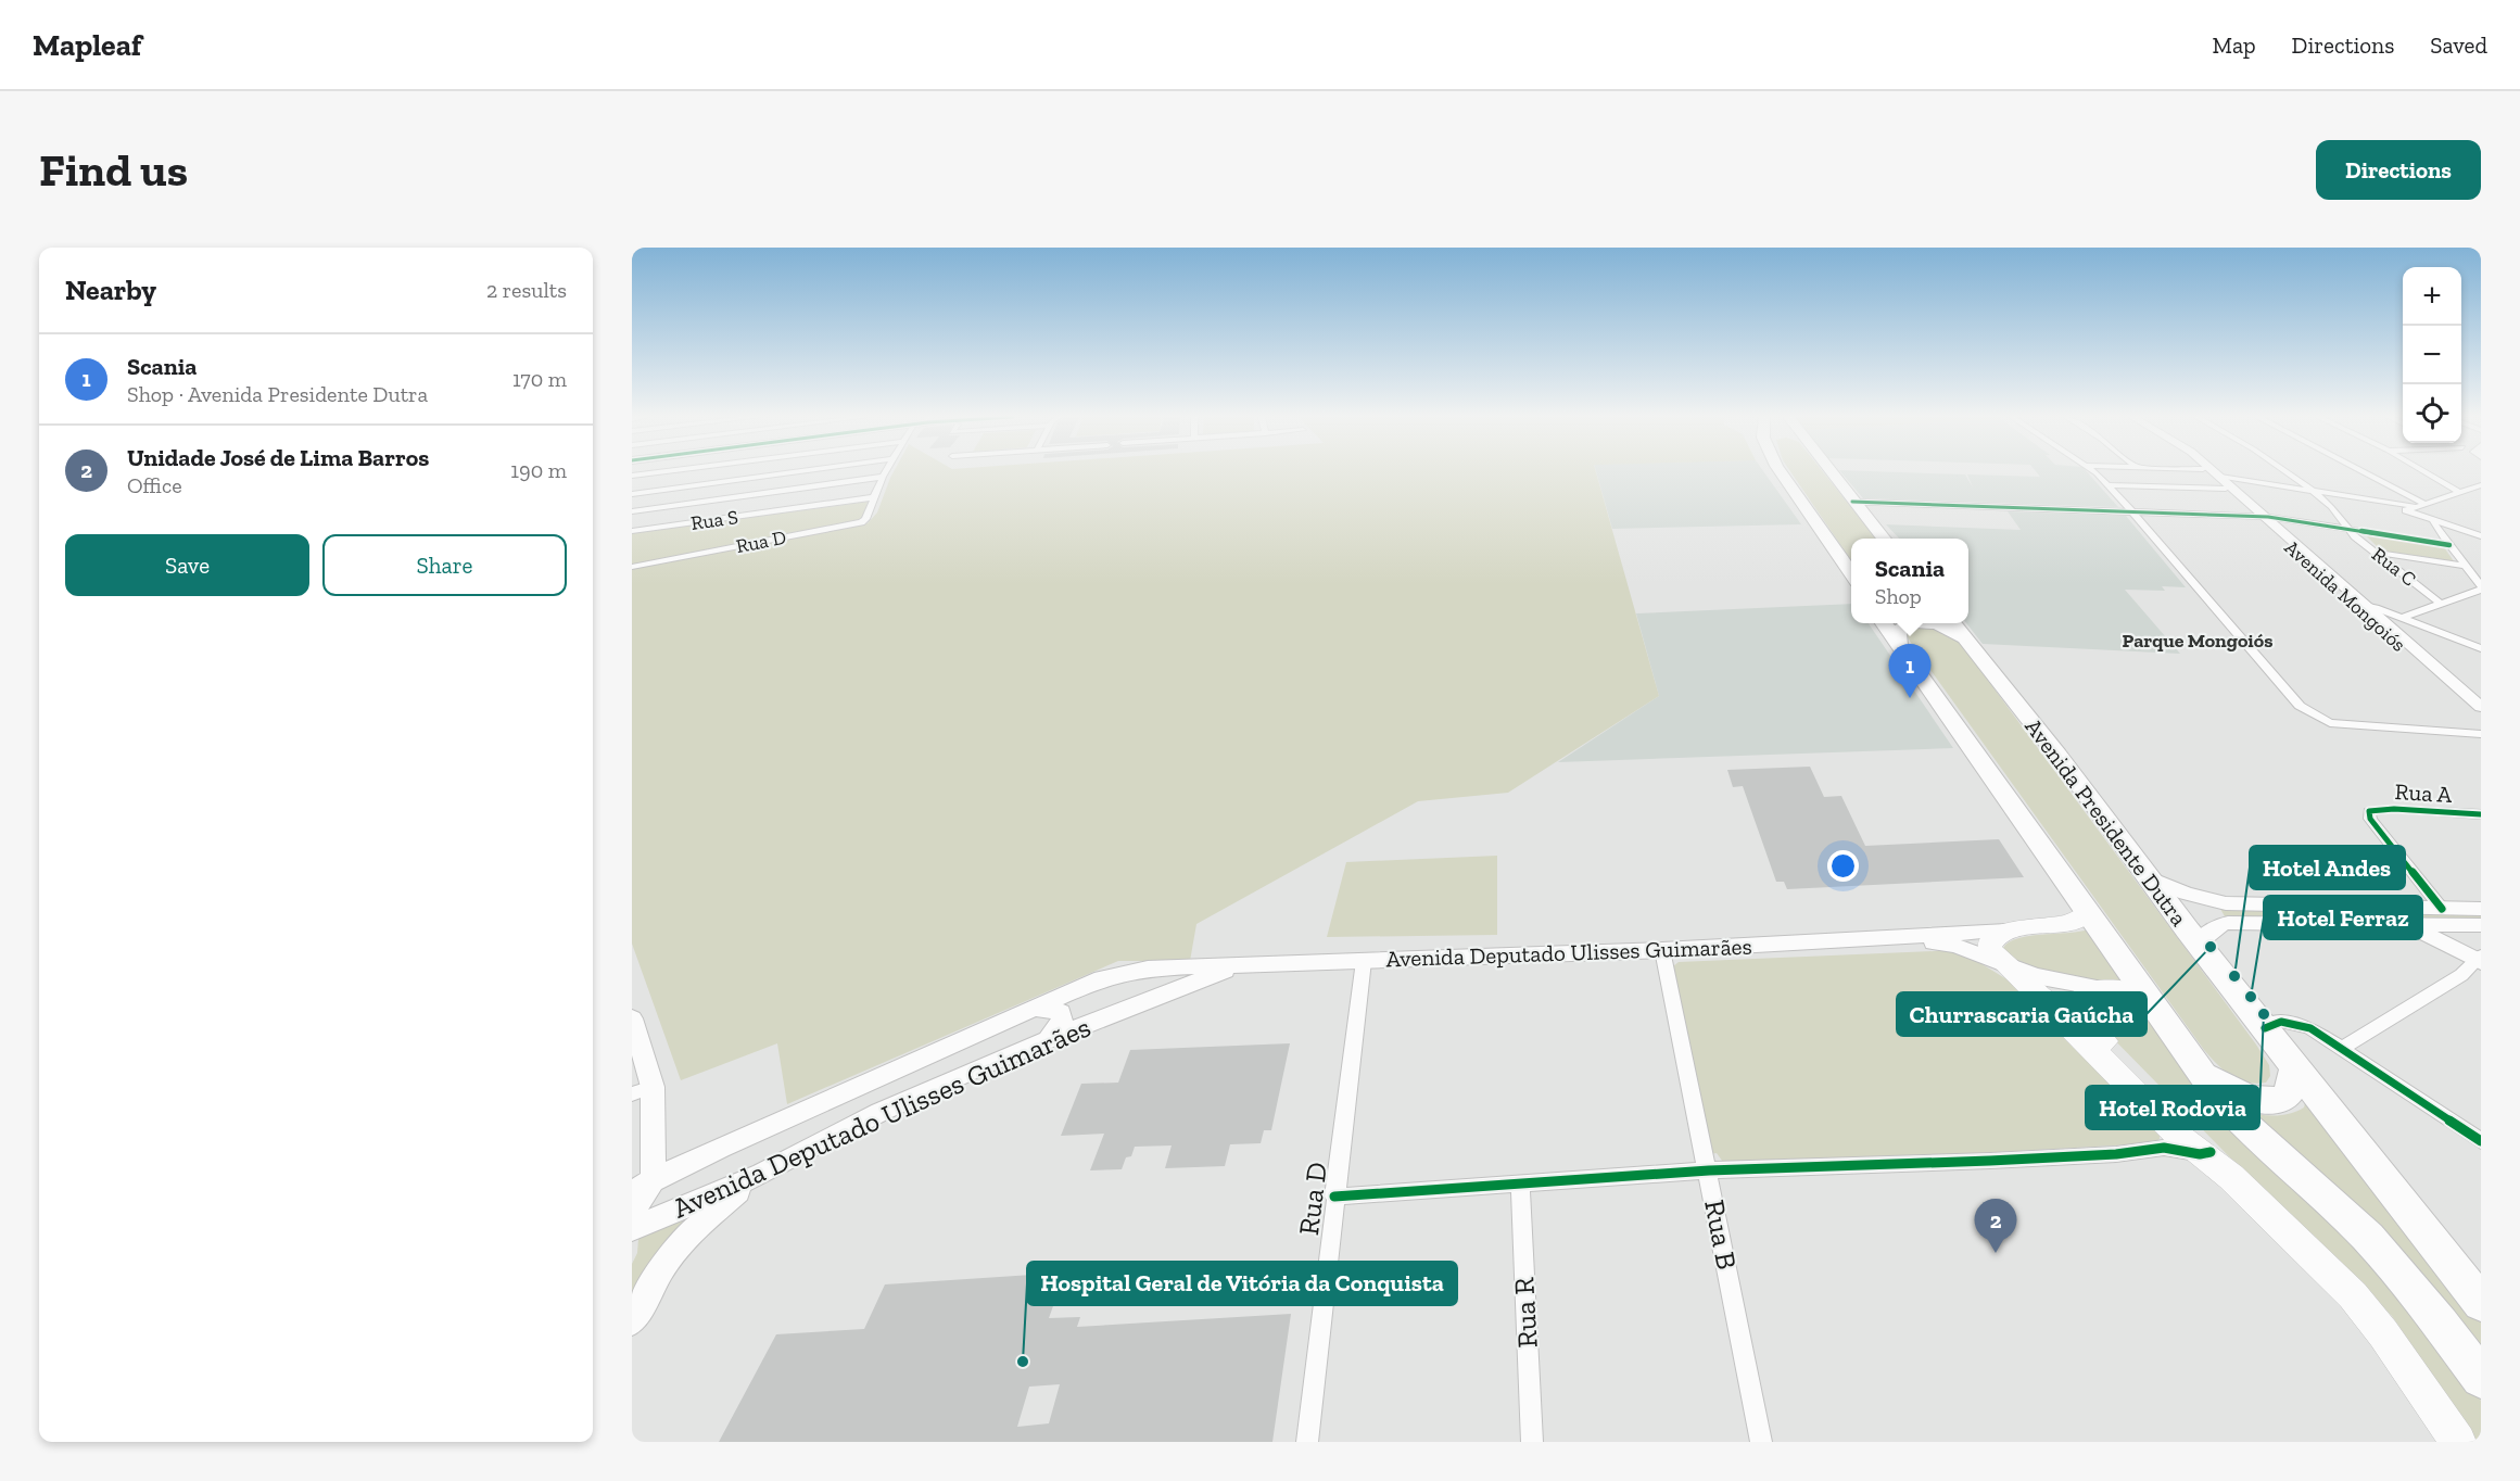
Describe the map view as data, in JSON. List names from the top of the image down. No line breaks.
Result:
{"streets":{"highway":["Avenida Presidente Dutra"],"main road":["Avenida Deputado Ulisses Guimarães"],"street":["Rua S","Rua D","Rua C","Avenida Mongoiós","Rua A","Rua B","Rua R"]},"crossings":[["Rua S","Rua D"],["Rua D","Avenida Deputado Ulisses Guimarães"],["Avenida Deputado Ulisses Guimarães","Rua B"]],"districts":["Parque Mongoiós"],"places":["Churrascaria Gaúcha","Hotel Andes","Hotel Ferraz","Hotel Rodovia","Hospital Geral de Vitória da Conquista"],"page":{"header":"Mapleaf","nav":["Map","Directions","Saved"],"buttons":["Directions",["Save","Share"]],"title":"Find us","heading":["Nearby","2 results"],"map_buttons":["+","−"],"list":[{"mark":"1","name":"Scania","note":"Shop · Avenida Presidente Dutra","value":"170 m"},{"mark":"2","name":"Unidade José de Lima Barros","note":"Office","value":"190 m"}],"popup":["Scania","Shop"],"pins":["1","2"]}}
